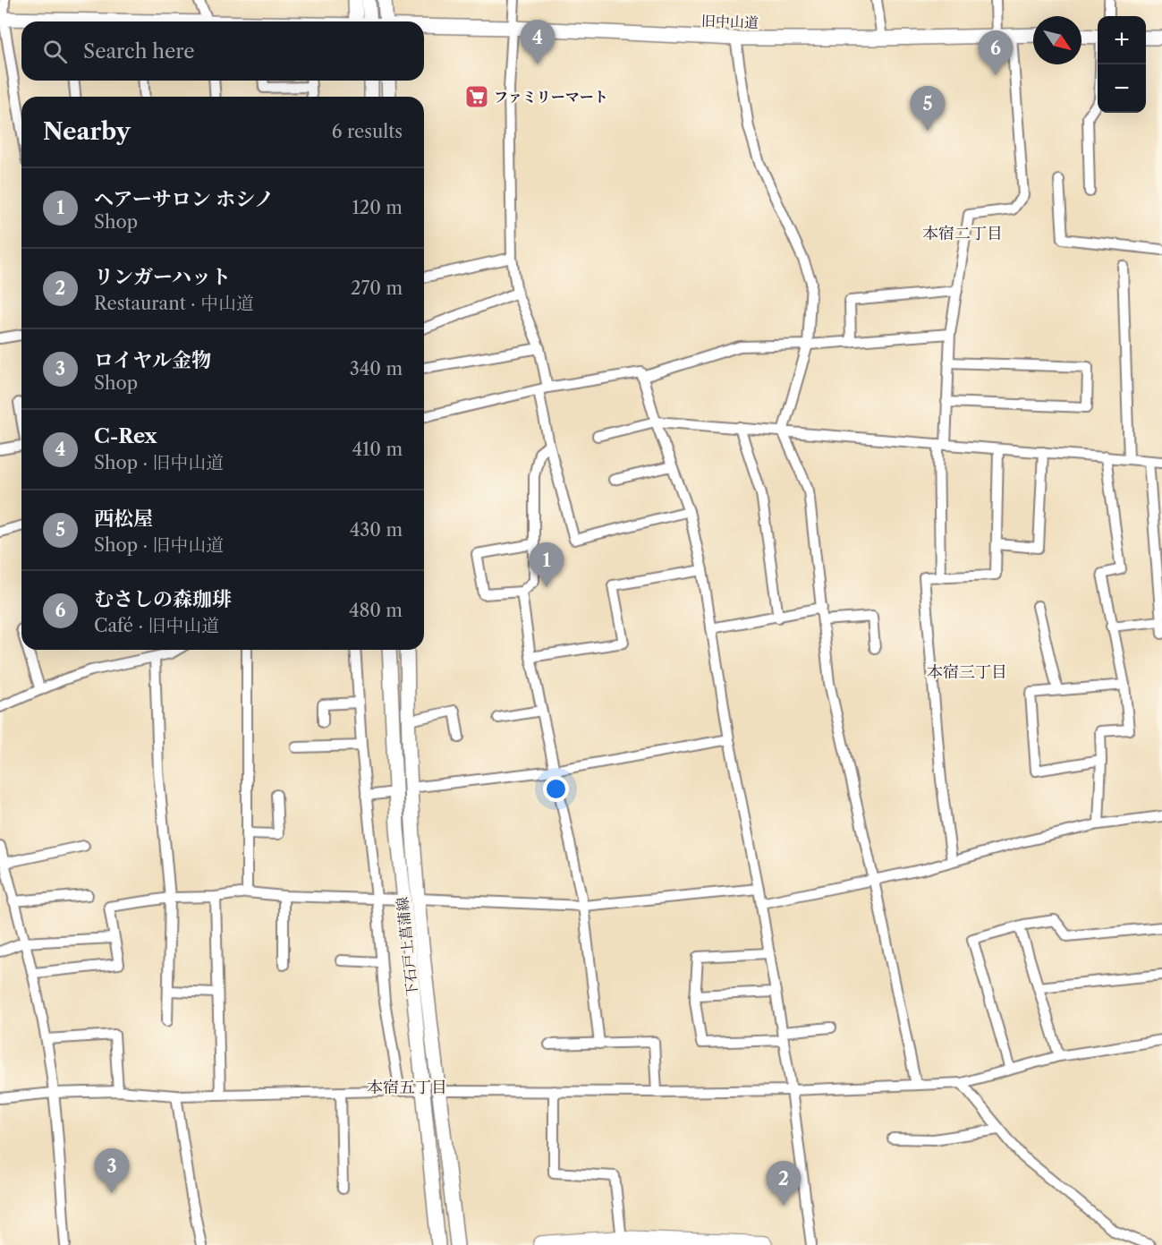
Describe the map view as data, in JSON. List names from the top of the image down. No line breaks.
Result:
{"streets":{"main road":["旧中山道","下石戸上菖蒲線"]},"districts":["本宿二丁目","本宿三丁目","本宿五丁目"],"places":{"supermarket":["ファミリーマート"]},"north":"bottom right","page":{"map_buttons":["+","−"],"pins":["4","6","5","1","3","2"],"search":"Search here","heading":["Nearby","6 results"],"list":[{"mark":"1","name":"ヘアーサロン ホシノ","note":"Shop","value":"120 m"},{"mark":"2","name":"リンガーハット","note":"Restaurant · 中山道","value":"270 m"},{"mark":"3","name":"ロイヤル金物","note":"Shop","value":"340 m"},{"mark":"4","name":"C-Rex","note":"Shop · 旧中山道","value":"410 m"},{"mark":"5","name":"西松屋","note":"Shop · 旧中山道","value":"430 m"},{"mark":"6","name":"むさしの森珈琲","note":"Café · 旧中山道","value":"480 m"}]}}
